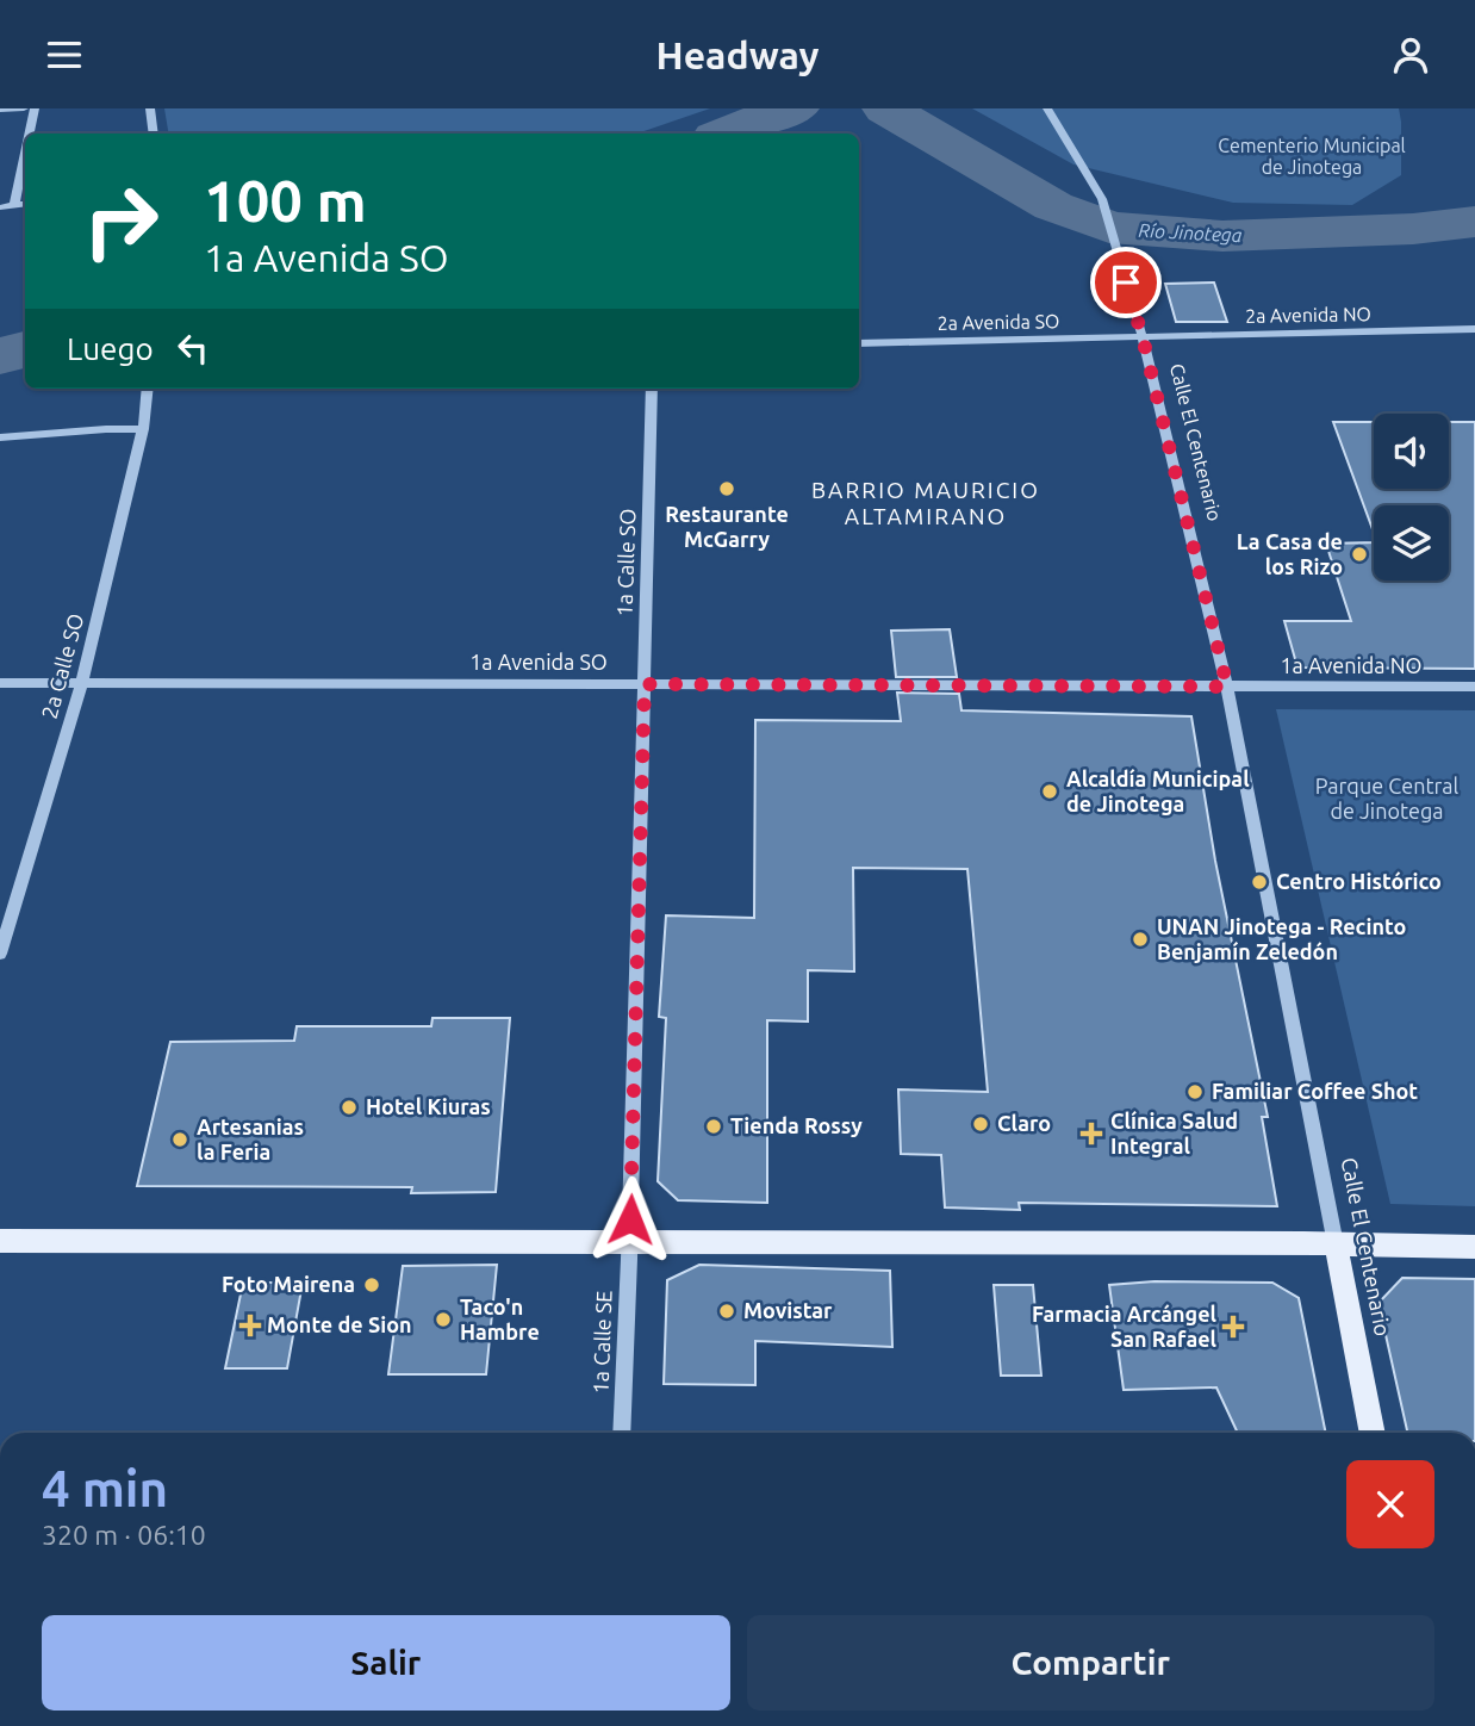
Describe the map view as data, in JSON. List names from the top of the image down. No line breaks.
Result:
{"streets":{"main road":["Calle El Centenario"],"street":["2a Avenida NO","2a Avenida SO","1a Calle SO","1a Avenida SO","2a Calle SO","1a Avenida NO","1a Calle SE"]},"crossings":[["2a Avenida NO","2a Avenida SO"],["2a Avenida NO","Calle El Centenario"],["2a Avenida SO","Calle El Centenario"],["Calle El Centenario","1a Avenida SO"],["Calle El Centenario","1a Avenida NO"],["1a Calle SO","1a Avenida SO"],["1a Calle SO","1a Calle SE"],["1a Avenida SO","2a Calle SO"],["1a Avenida SO","1a Avenida NO"]],"districts":["BARRIO MAURICIO ALTAMIRANO"],"water":["Río Jinotega"],"parks":["Cementerio Municipal de Jinotega","Parque Central de Jinotega"],"places":{"other":["Restaurante McGarry","La Casa de los Rizo","Alcaldía Municipal de Jinotega","Centro Histórico","UNAN Jinotega - Recinto Benjamín Zeledón","Familiar Coffee Shot","Hotel Kiuras","Claro","Tienda Rossy","Artesanias la Feria","Foto Mairena","Movistar","Taco'n Hambre"],"health":["Clínica Salud Integral","Monte de Sion","Farmacia Arcángel San Rafael"]},"page":{"header":"Headway","turn":["100 m","1a Avenida SO"],"then":"Luego","heading":["4 min","320 m · 06:10"],"buttons":["Salir","Compartir"]}}
